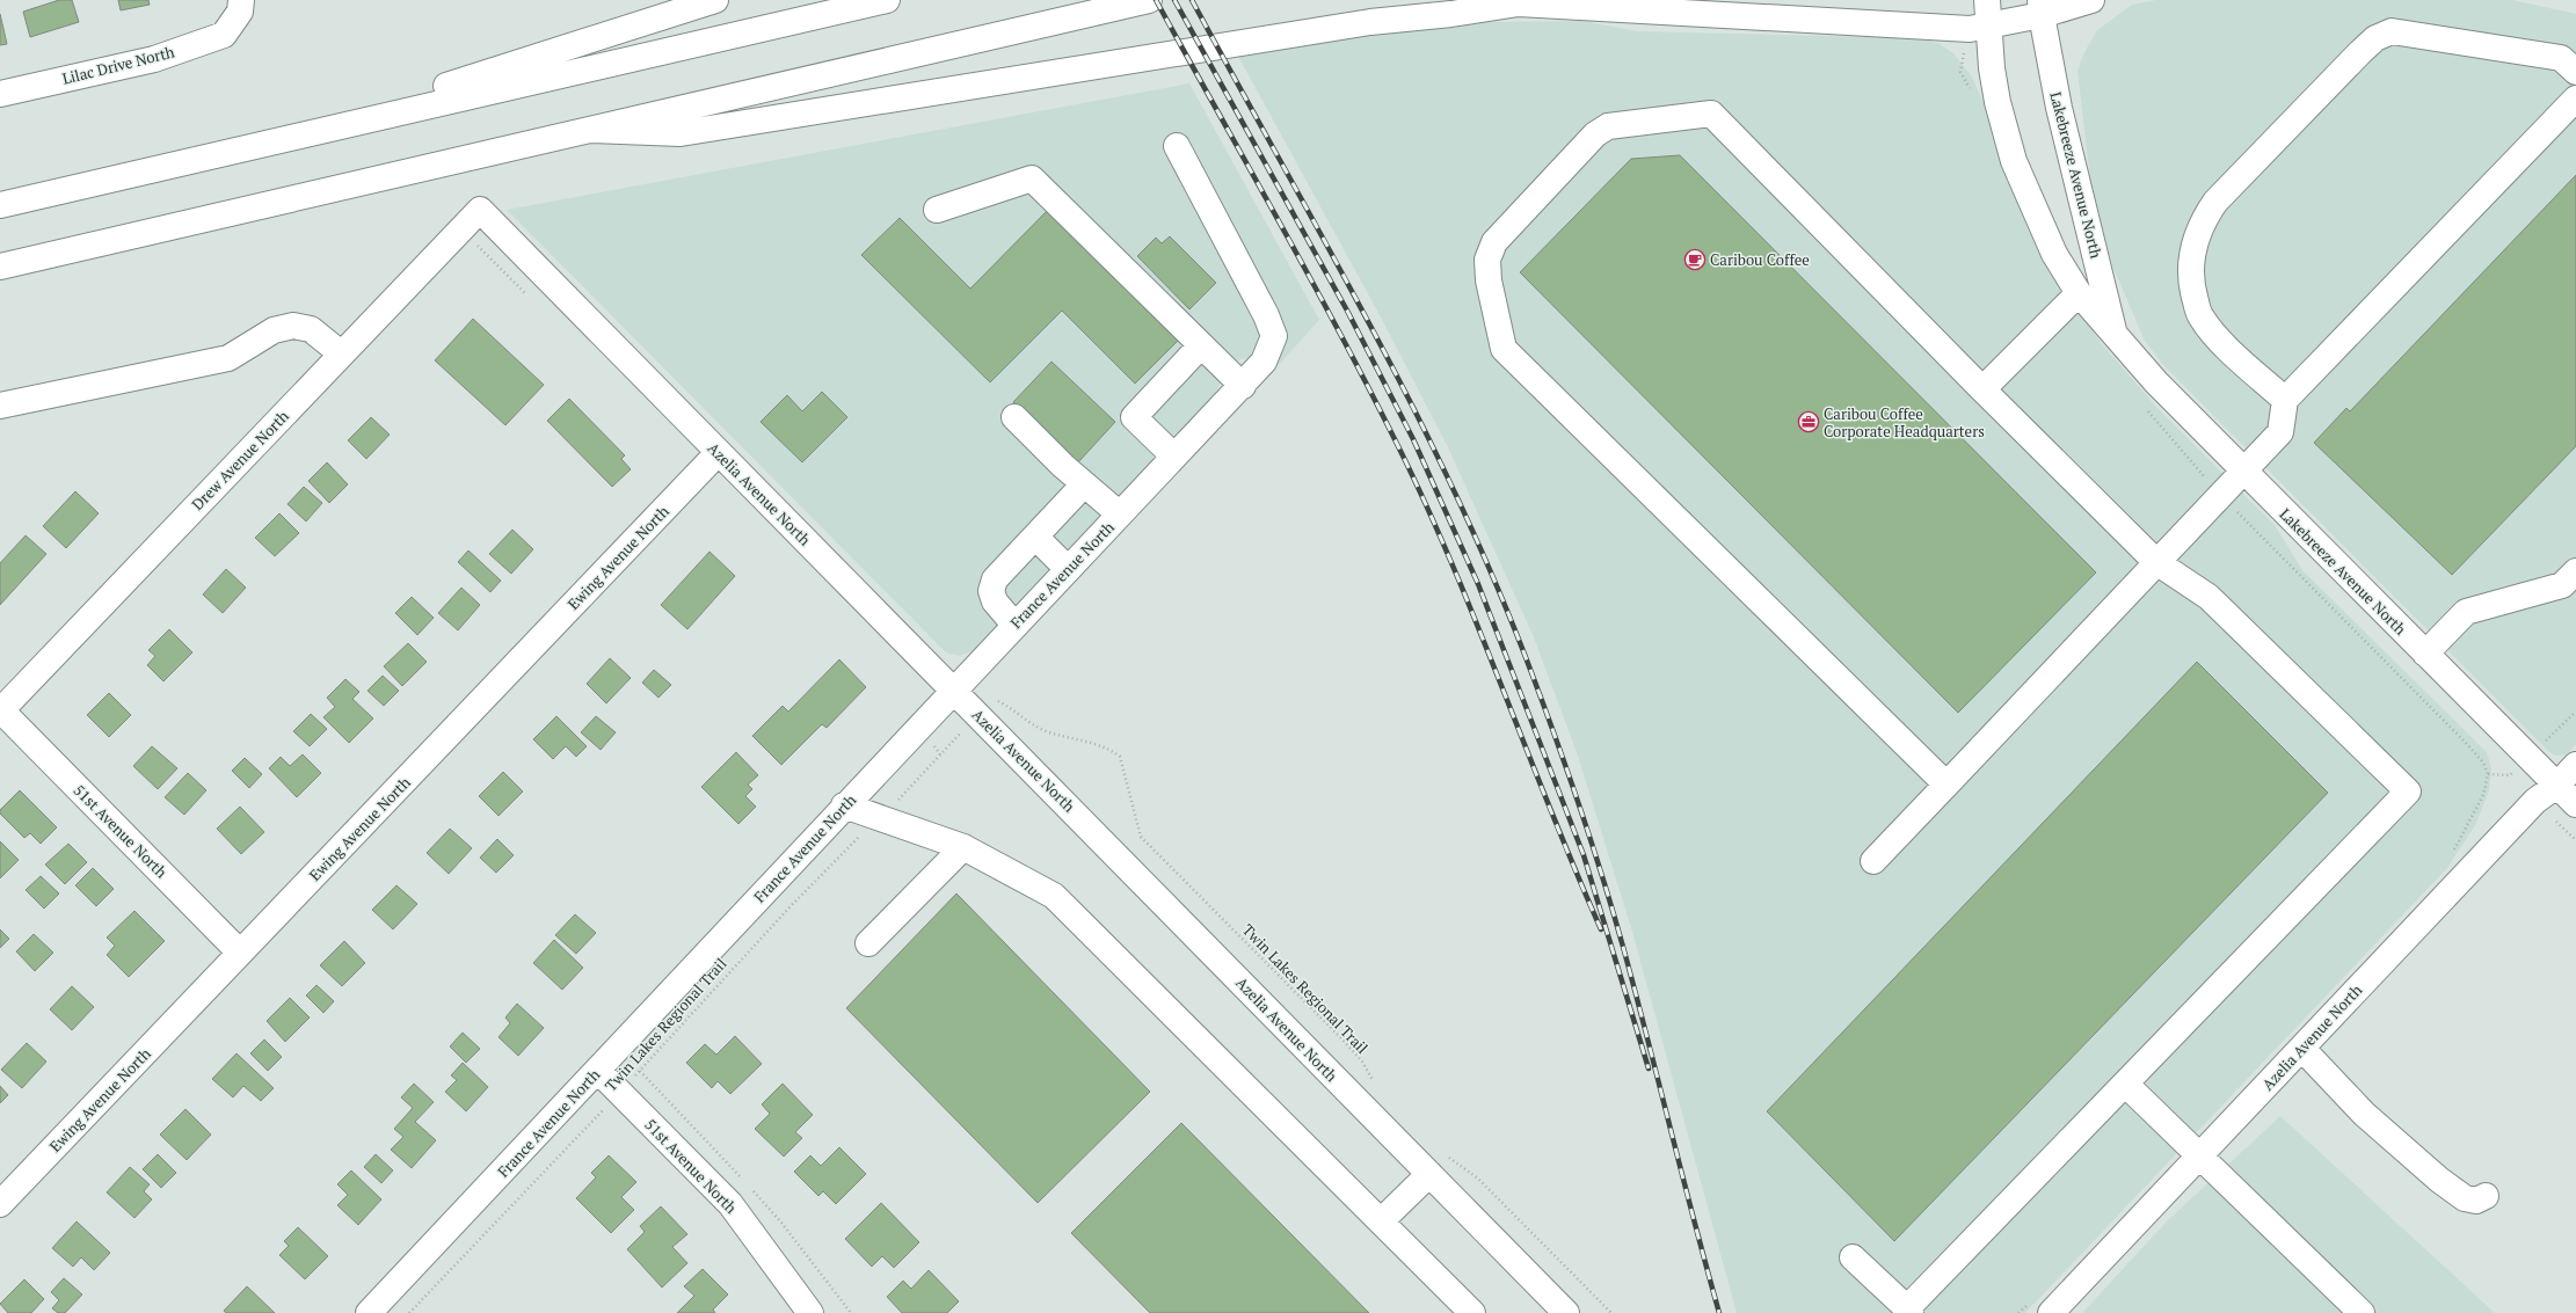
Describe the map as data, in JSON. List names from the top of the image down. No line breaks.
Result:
{"streets":{"main road":["Lilac Drive North","Lakebreeze Avenue North","Drew Avenue North","Azelia Avenue North","Ewing Avenue North","France Avenue North","51st Avenue North"],"path":["Twin Lakes Regional Trail"]},"crossings":[["Lakebreeze Avenue North","Azelia Avenue North"],["Drew Avenue North","Azelia Avenue North"],["Drew Avenue North","51st Avenue North"],["Azelia Avenue North","Ewing Avenue North"],["Azelia Avenue North","France Avenue North"],["Ewing Avenue North","51st Avenue North"],["France Avenue North","51st Avenue North"],["51st Avenue North","Twin Lakes Regional Trail"]],"places":{"cafe":["Caribou Coffee"],"office":["Caribou Coffee Corporate Headquarters"]}}
